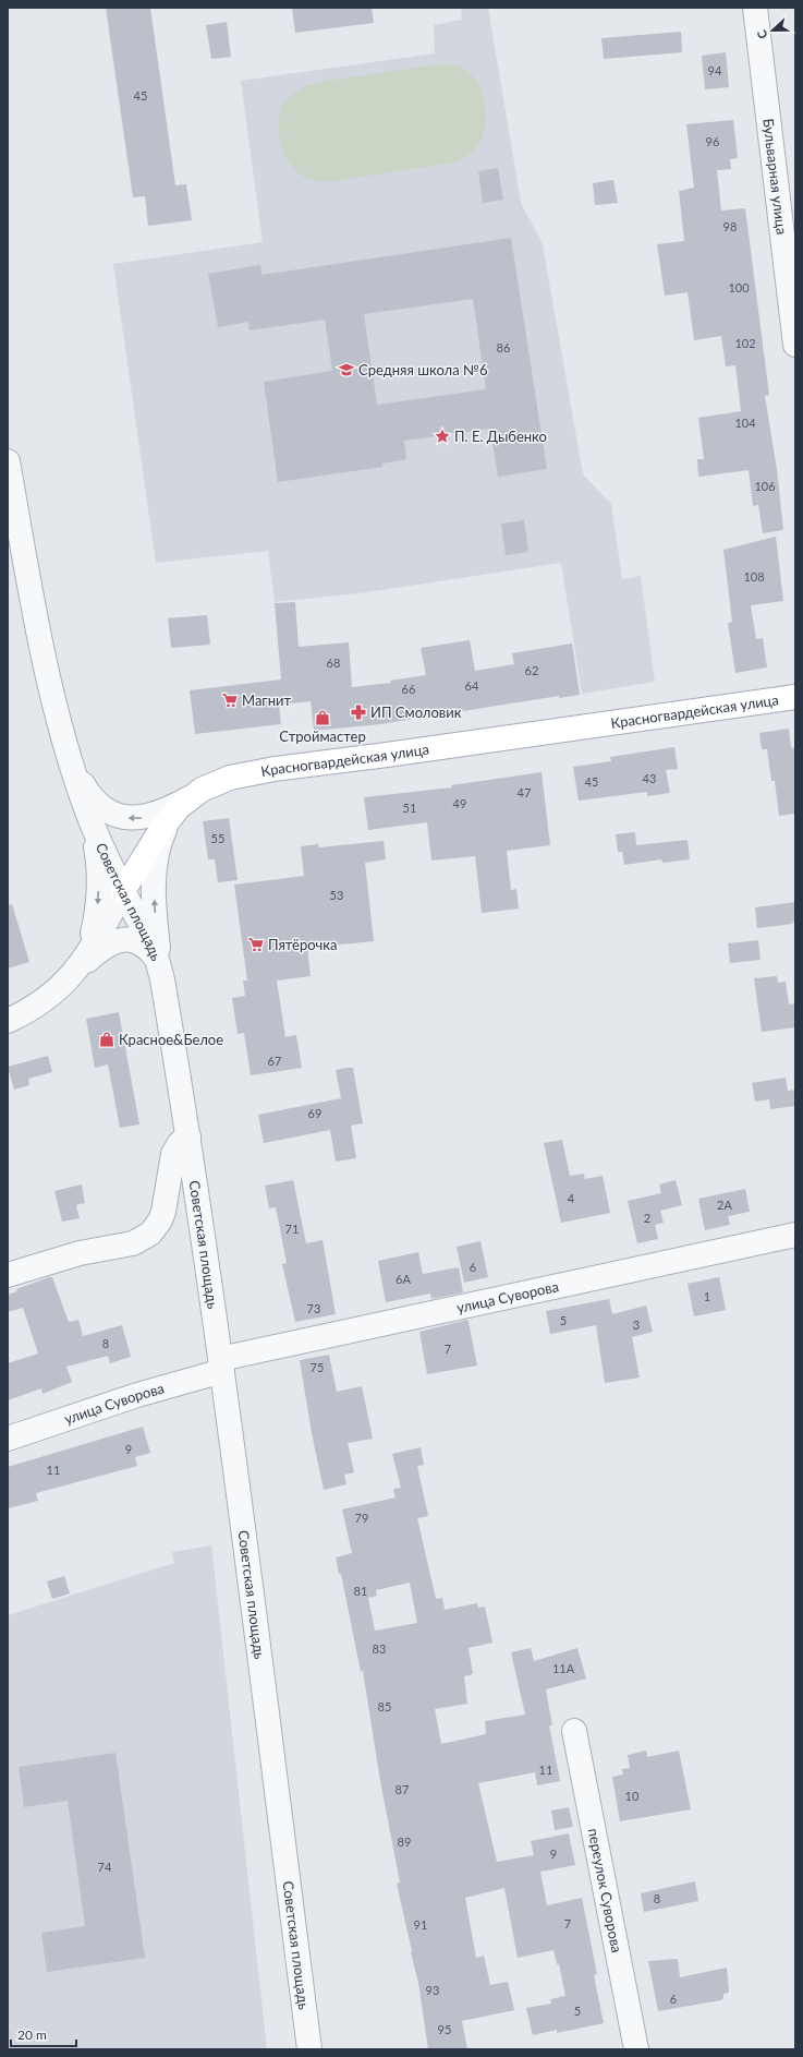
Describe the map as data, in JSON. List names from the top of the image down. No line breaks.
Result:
{"streets":{"main road":["Красногвардейская улица"],"street":["Бульварная улица","Советская площадь","улица Суворова","переулок Суворова"]},"crossings":[["Красногвардейская улица","Советская площадь"],["Советская площадь","улица Суворова"]],"places":{"school or university":["Средняя школа №6"],"place":["П. Е. Дыбенко"],"supermarket":["Магнит","Пятёрочка"],"pharmacy":["ИП Смоловик"],"shop":["Строймастер","Красное&Белое"]},"house_numbers":["94","45","96","98","100","102","86","104","106","108","68","62","64","66","43","45","47","49","51","55","53","67","69","4","2А","2","71","6","6А","1","73","5","3","8","7","75","9","11","79","81","83","11А","85","11","87","10","89","9","74","8","7","91","93","6","5","95"],"scale_bar":"20 m","north":"left"}
